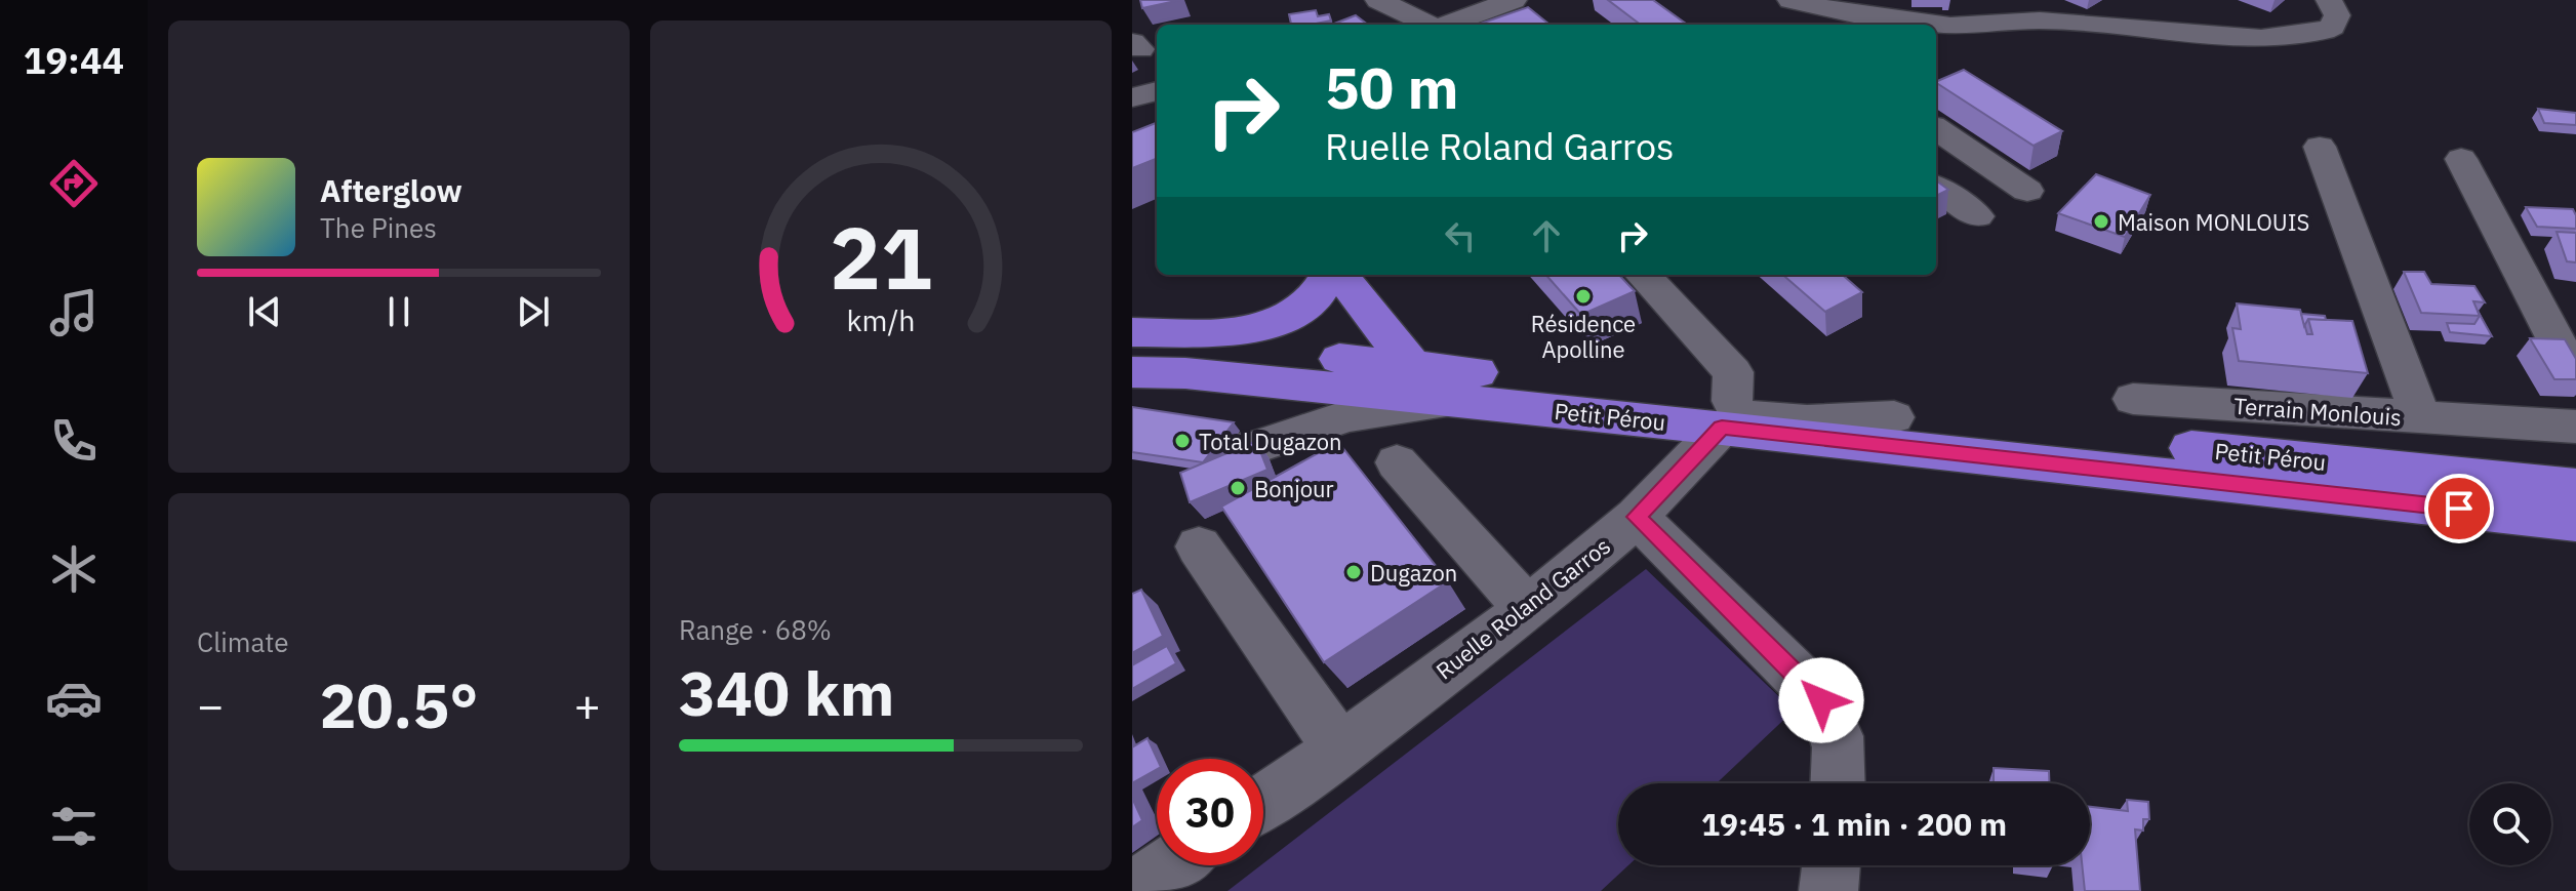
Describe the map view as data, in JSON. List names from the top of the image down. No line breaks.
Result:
{"streets":{"highway":["Petit Pérou"],"street":["Terrain Monlouis","Ruelle Roland Garros"]},"crossings":[["Petit Pérou","Ruelle Roland Garros"]],"places":["Maison MONLOUIS","Résidence Apolline","Total Dugazon","Bonjour","Dugazon"],"page":{"tabs":"19:44","turn":["50 m","Ruelle Roland Garros"],"song":["Afterglow","The Pines"],"tile":["Climate",["Range · 68%","340 km"]],"heat":["−","20.5°","+"],"limit":"30","trip":"19:45 · 1 min · 200 m","gauge":["21","km/h"]}}
